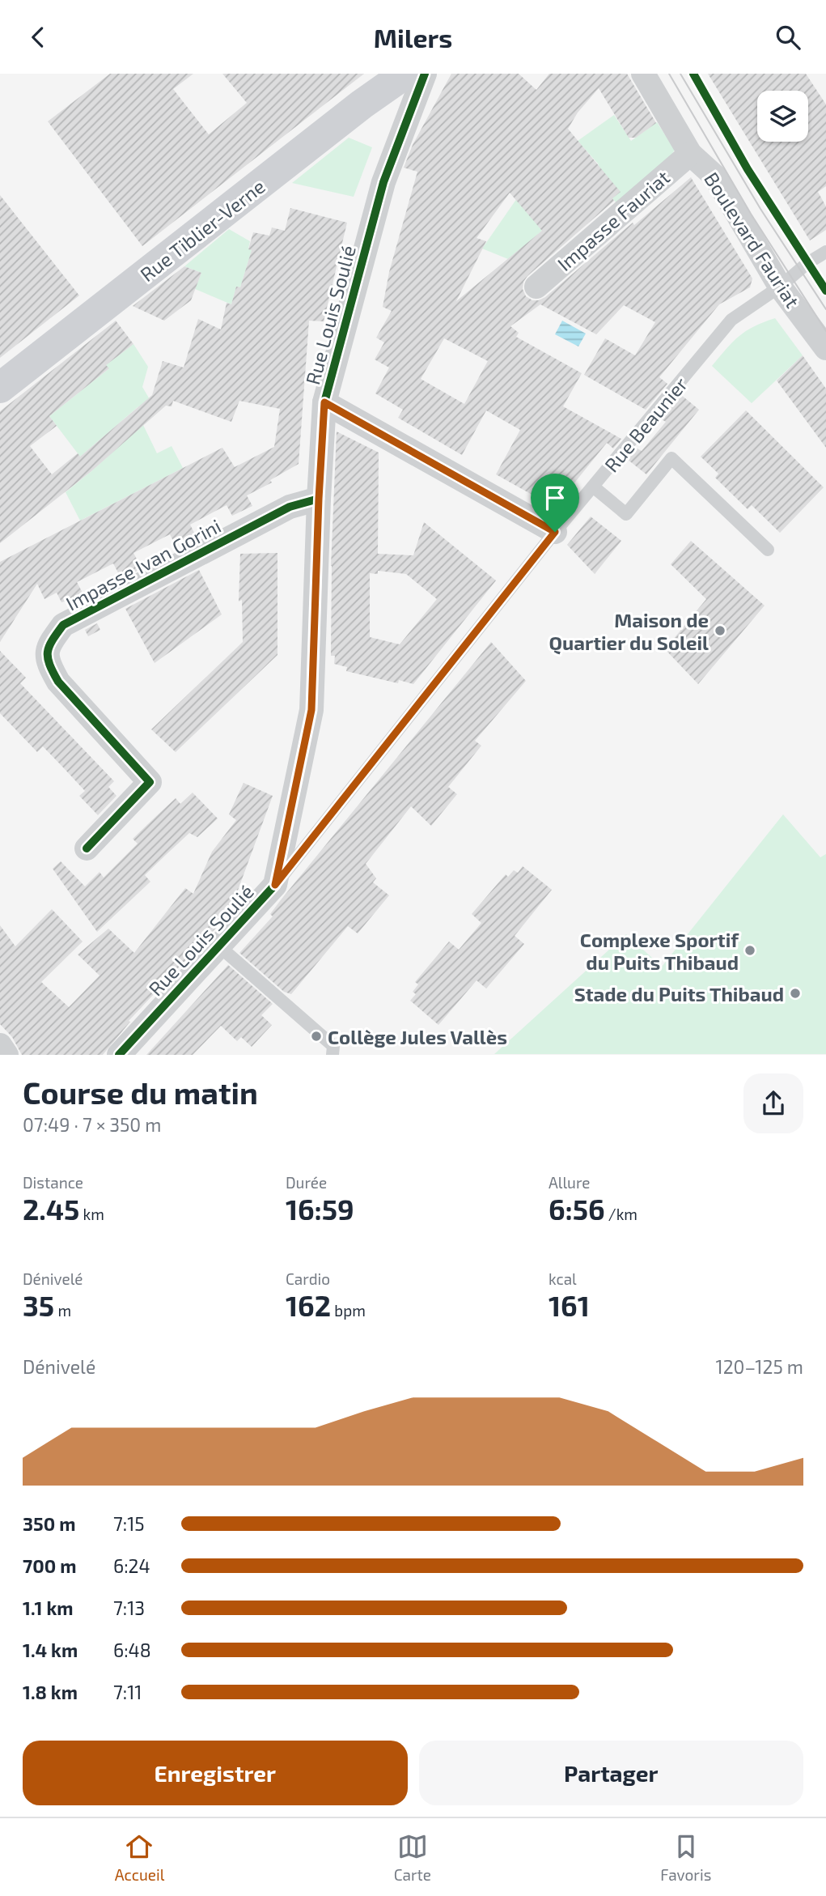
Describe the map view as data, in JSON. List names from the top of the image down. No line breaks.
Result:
{"streets":{"main road":["Rue Tiblier-Verne"],"street":["Impasse Fauriat","Boulevard Fauriat","Rue Louis Soulié","Impasse Ivan Gorini"],"lane":["Rue Beaunier"]},"crossings":[["Impasse Fauriat","Boulevard Fauriat"],["Boulevard Fauriat","Rue Beaunier"],["Rue Louis Soulié","Rue Beaunier"],["Rue Louis Soulié","Impasse Ivan Gorini"]],"places":["Maison de Quartier du Soleil","Complexe Sportif du Puits Thibaud","Stade du Puits Thibaud","Collège Jules Vallès"],"page":{"header":"Milers","heading":["Course du matin","07:49 · 7 × 350 m"],"stats":[["Distance","2.45 km"],["Durée","16:59"],["Allure","6:56 /km"],["Dénivelé","35 m"],["Cardio","162 bpm"],["kcal","161"]],"chart":["Dénivelé","120–125 m"],"list":[{"name":"350 m","note":"7:15"},{"name":"700 m","note":"6:24"},{"name":"1.1 km","note":"7:13"},{"name":"1.4 km","note":"6:48"},{"name":"1.8 km","note":"7:11"}],"buttons":["Enregistrer","Partager"],"tabs":["Accueil","Carte","Favoris"]}}
